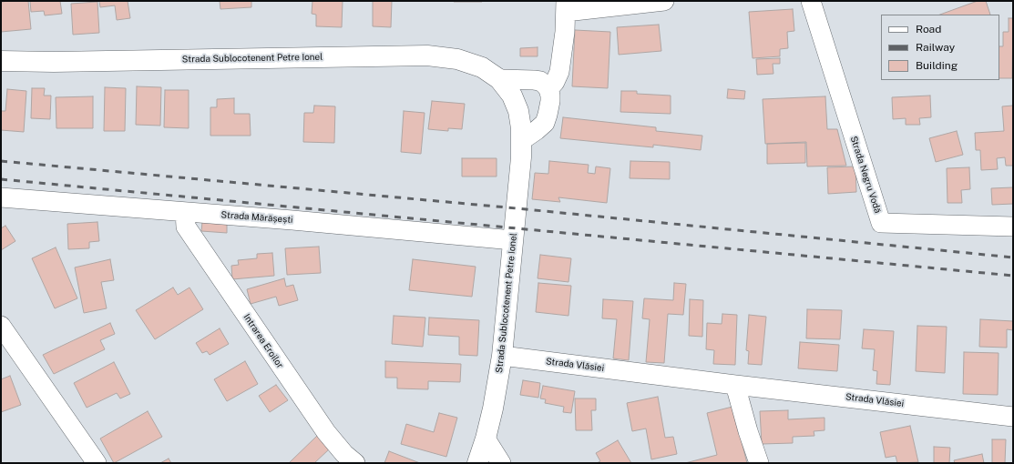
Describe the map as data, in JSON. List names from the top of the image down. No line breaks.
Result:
{"streets":{"main road":["Strada Sublocotenent Petre Ionel"],"street":["Strada Negru Vodă","Strada Mărășești","Intrarea Eroilor","Strada Vlăsiei"]},"crossings":[["Strada Sublocotenent Petre Ionel","Strada Mărășești"],["Strada Sublocotenent Petre Ionel","Strada Vlăsiei"],["Strada Mărășești","Intrarea Eroilor"]],"legend":["Road","Railway","Building"]}
